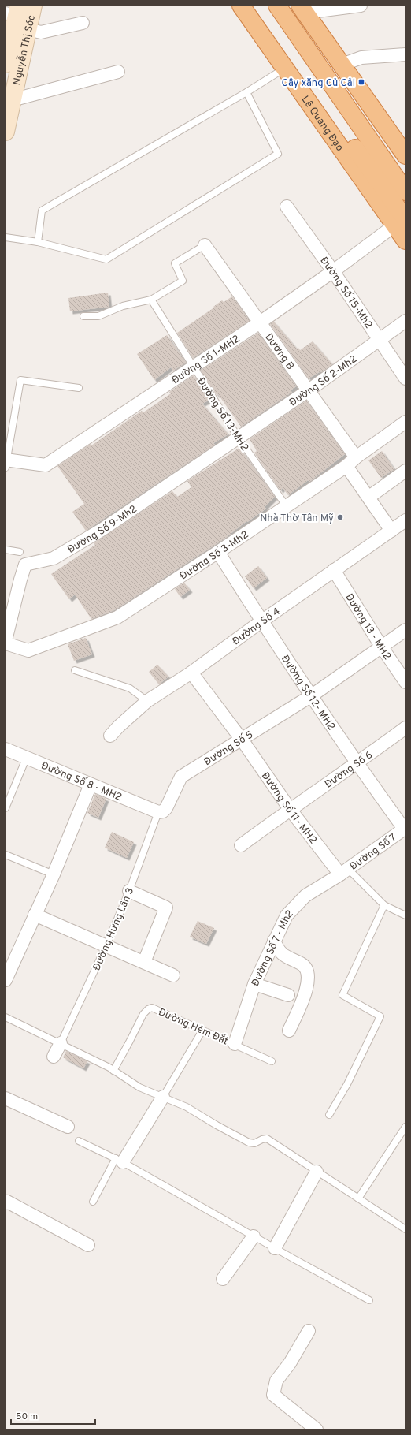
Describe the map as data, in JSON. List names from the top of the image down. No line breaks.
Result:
{"streets":{"highway":["Lê Quang Đạo"],"main road":["Nguyễn Thị Sóc"],"street":["Đường Số 15-Mh2","Dường B","Đường Số 1-MH2","Đường Số 2-Mh2","Đường Số 9-Mh2","Đường Số 3-Mh2","Đường Số 4","Đường 13 - MH2","Đường Số 12- MH2","Đường Số 5","Đường Số 6","Đường Số 8 - MH2","Đường Số 11- MH2","Đường Số 7","Đường Số 7 - Mh2"],"lane":["Đường Số 13-MH2","Đường Hưng Lân 3","Đường Hẻm Đắt"]},"crossings":[["Lê Quang Đạo","Đường Số 1-MH2"],["Đường Số 15-Mh2","Đường Số 1-MH2"],["Đường Số 15-Mh2","Đường Số 2-Mh2"],["Dường B","Đường Số 1-MH2"],["Dường B","Đường Số 2-Mh2"],["Dường B","Đường Số 3-Mh2"],["Đường Số 1-MH2","Đường Số 13-MH2"],["Đường Số 2-Mh2","Đường Số 13-MH2"],["Đường Số 2-Mh2","Đường Số 9-Mh2"],["Đường Số 13-MH2","Đường Số 9-Mh2"],["Đường Số 13-MH2","Đường Số 3-Mh2"],["Đường Số 3-Mh2","Đường Số 12- MH2"],["Đường Số 4","Đường 13 - MH2"],["Đường Số 4","Đường Số 12- MH2"],["Đường 13 - MH2","Đường Số 5"],["Đường Số 12- MH2","Đường Số 5"],["Đường Số 12- MH2","Đường Số 6"],["Đường Số 12- MH2","Đường Số 7"],["Đường Số 5","Đường Số 8 - MH2"],["Đường Số 5","Đường Số 11- MH2"],["Đường Số 5","Đường Hưng Lân 3"],["Đường Số 6","Đường Số 11- MH2"],["Đường Số 8 - MH2","Đường Hưng Lân 3"],["Đường Số 11- MH2","Đường Số 7"],["Đường Số 11- MH2","Đường Số 7 - Mh2"],["Đường Số 7","Đường Số 7 - Mh2"],["Đường Số 7 - Mh2","Đường Hẻm Đắt"]],"places":{"transit":["Cây xăng Củ Cải"],"other":["Nhà Thờ Tân Mỹ"]},"scale_bar":"50 m"}
